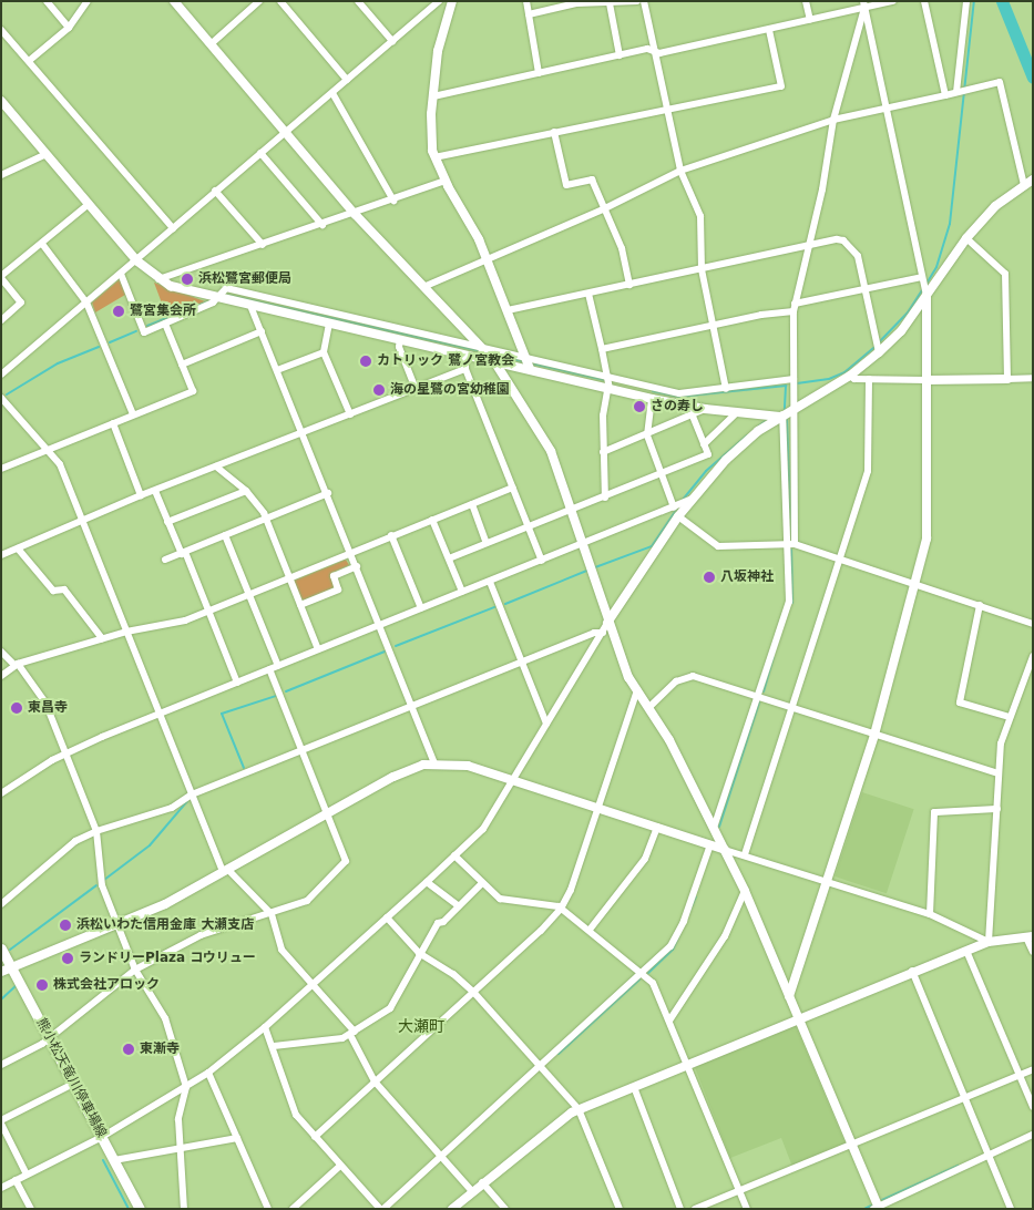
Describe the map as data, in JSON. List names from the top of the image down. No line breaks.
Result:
{"streets":{"main road":["熊小松天竜川停車場線"]},"districts":["大瀬町"],"places":["浜松鷺宮郵便局","鷺宮集会所","カトリック 鷺ノ宮教会","海の星鷺の宮幼稚園","さの寿し","八坂神社","東昌寺","浜松いわた信用金庫 大瀬支店","ランドリーPlaza コウリュー","株式会社アロック","東漸寺"]}
